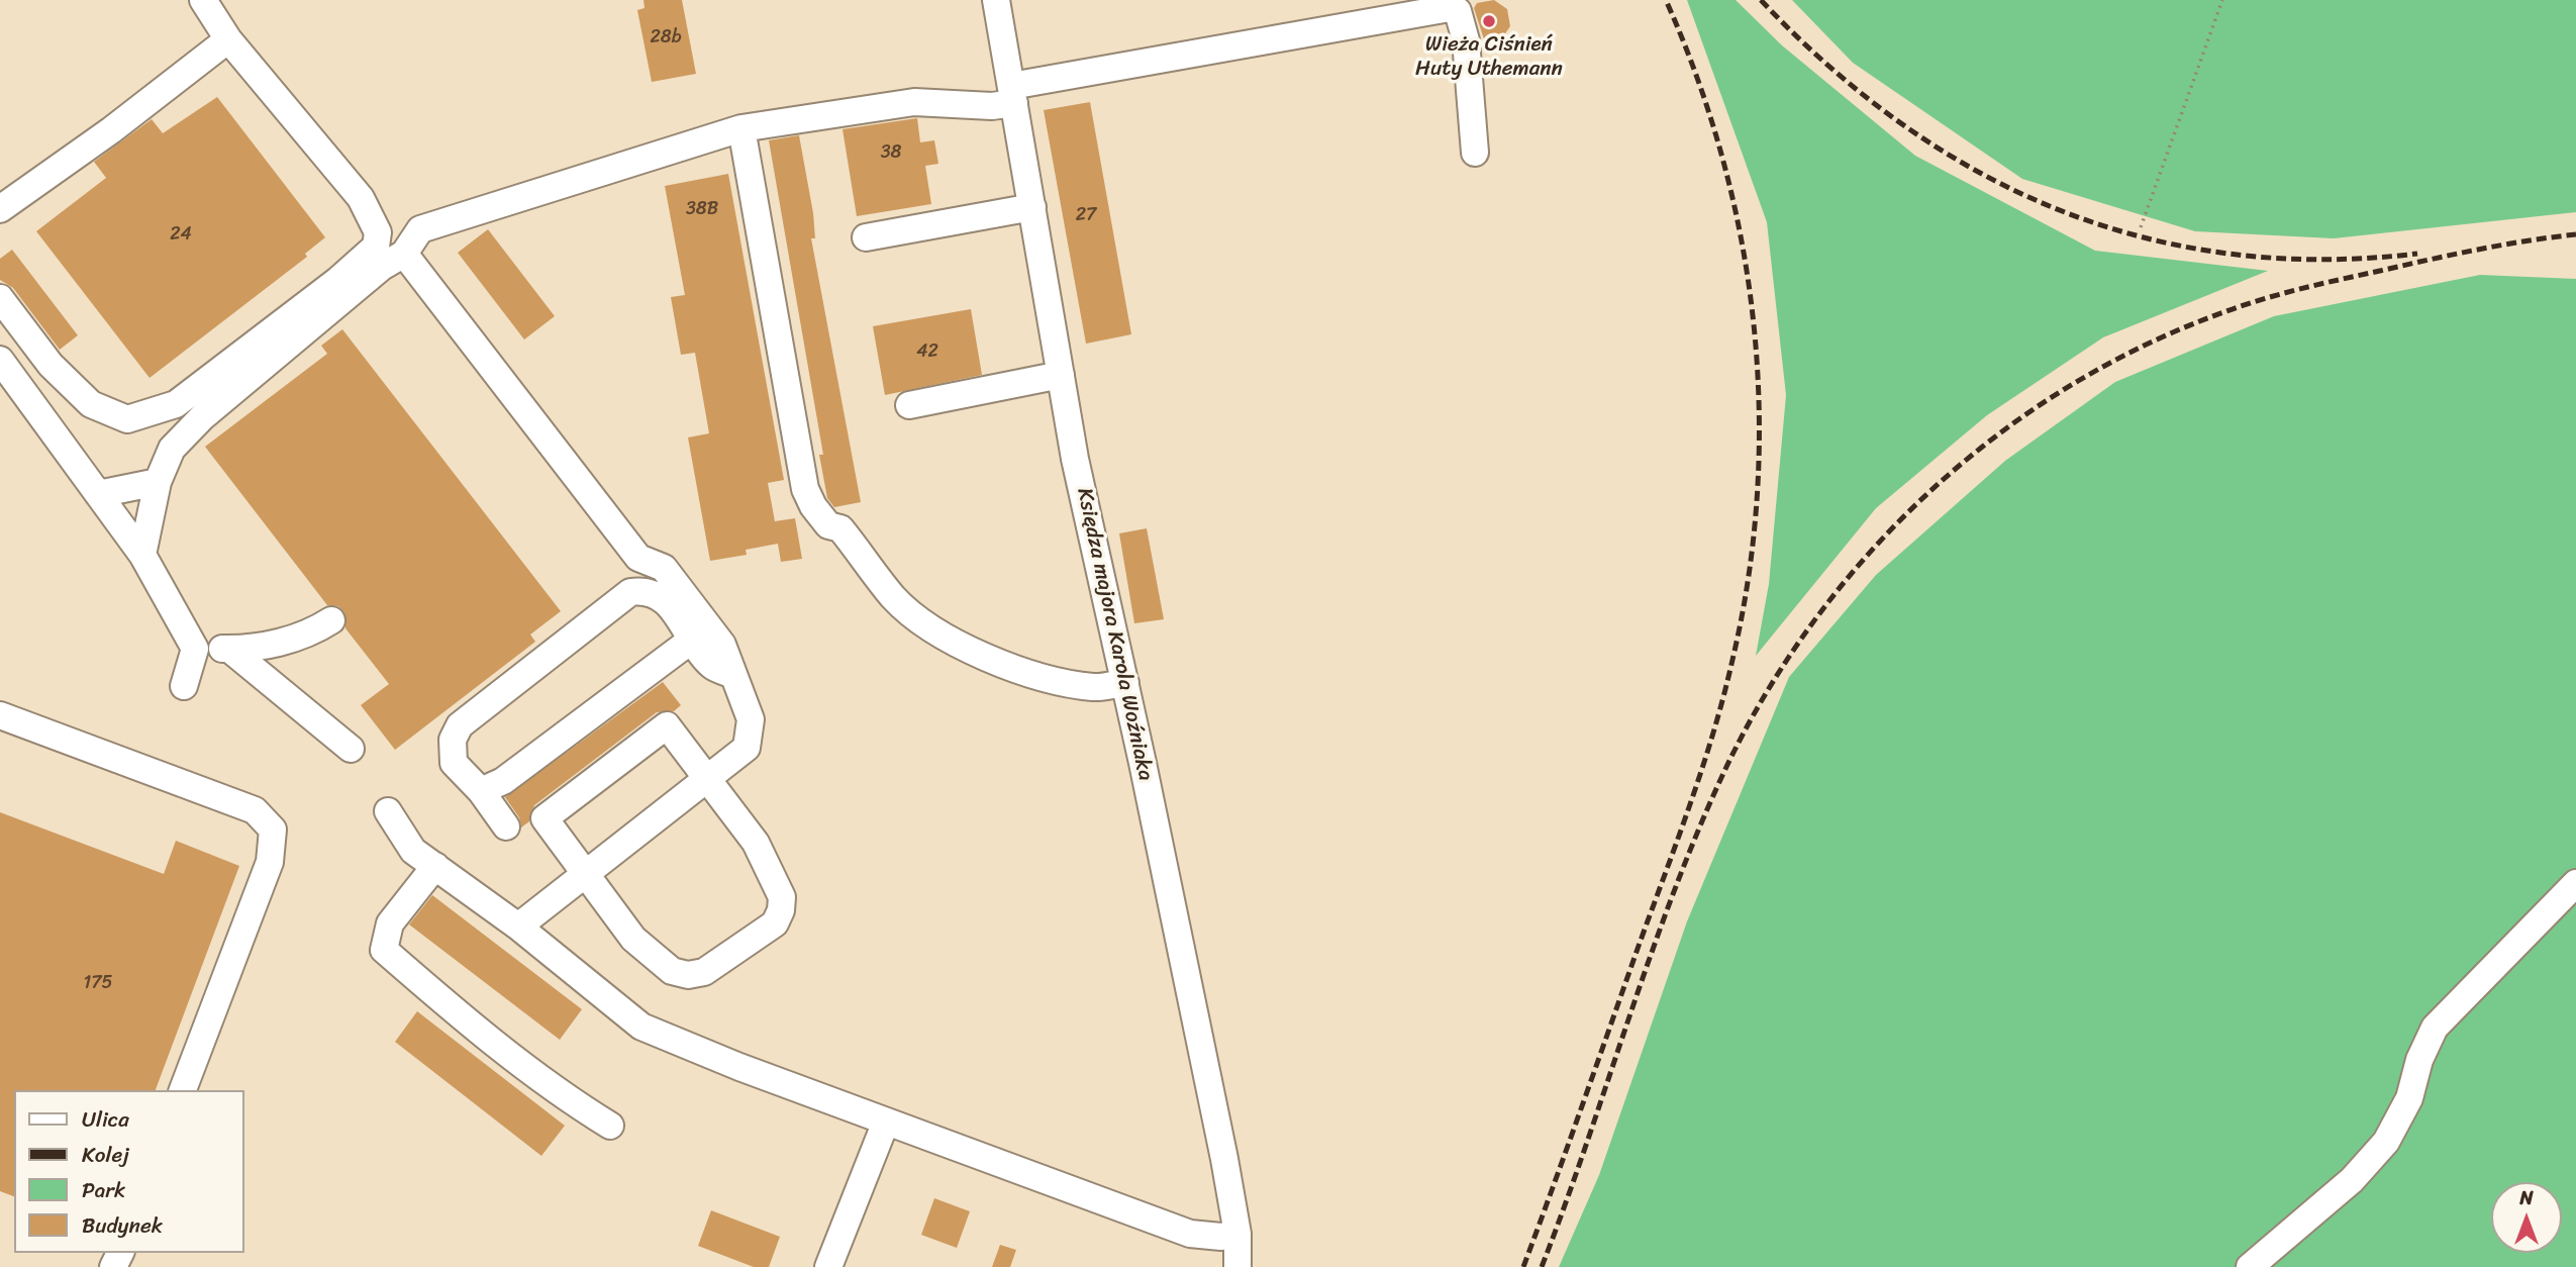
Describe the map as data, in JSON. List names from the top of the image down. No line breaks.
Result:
{"streets":{"street":["Księdza majora Karola Woźniaka"]},"places":["Wieża Ciśnień Huty Uthemann"],"house_numbers":["28b","38","38B","27","24","42","175"],"legend":["Ulica","Kolej","Park","Budynek"],"north":"top"}
